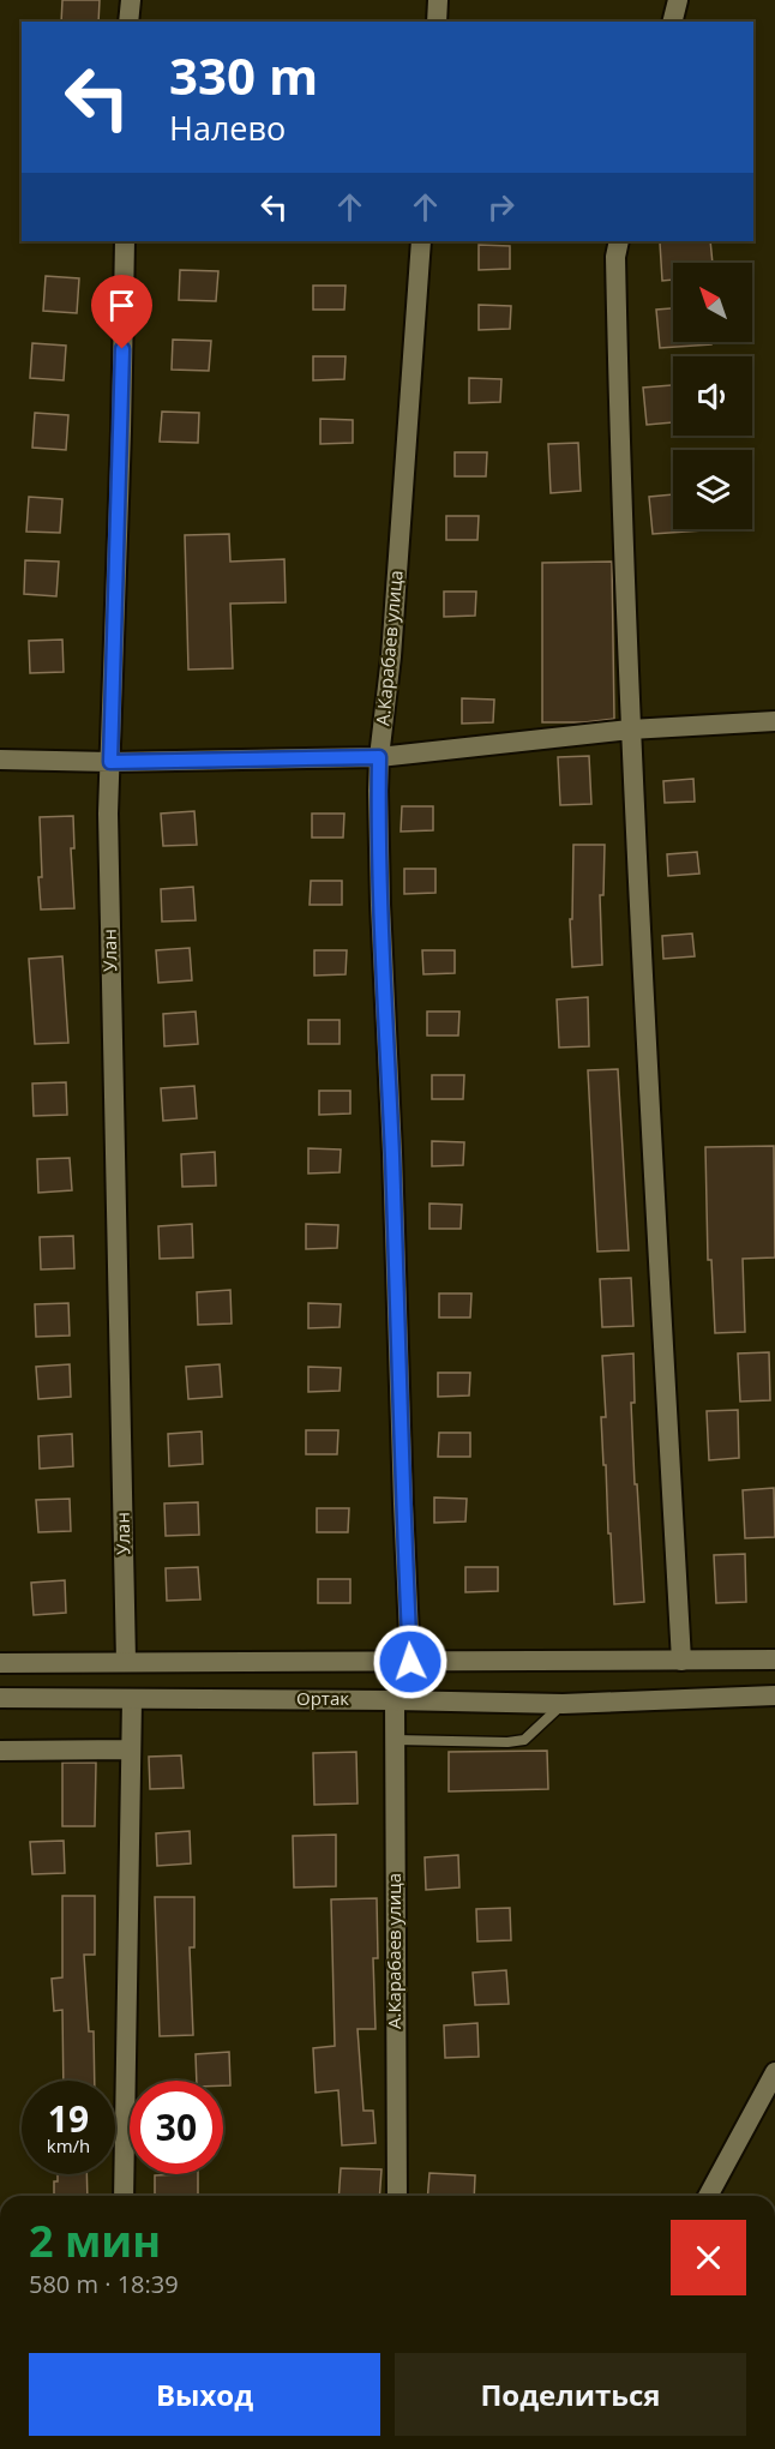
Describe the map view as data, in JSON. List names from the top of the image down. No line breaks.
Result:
{"streets":{"street":["А.Карабаев улица","Улан","Ортак"]},"crossings":[["А.Карабаев улица","Ортак"],["Улан","Ортак"]],"north":"top left","page":{"turn":["330 m","Налево"],"speed":"19 km/h","limit":"30","heading":["2 мин","580 m · 18:39"],"buttons":["Выход","Поделиться"]}}
